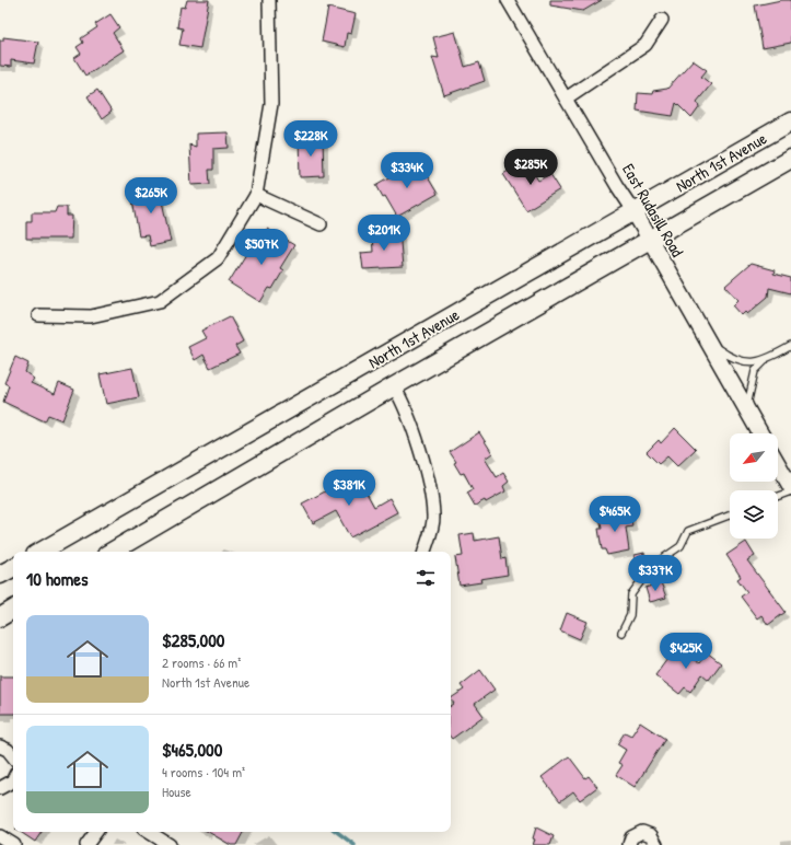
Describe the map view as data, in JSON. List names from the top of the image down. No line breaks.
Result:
{"streets":{"main road":["North 1st Avenue"],"street":["East Rudasill Road"]},"crossings":[["North 1st Avenue","East Rudasill Road"]],"north":"bottom left","page":{"price":["$228K","$285K","$334K","$265K","$201K","$507K","$381K","$465K","$337K","$425K"],"heading":"10 homes","list":[{"name":"$285,000","note":"2 rooms · 66 m² · North 1st Avenue"},{"name":"$465,000","note":"4 rooms · 104 m² · House"}]}}
